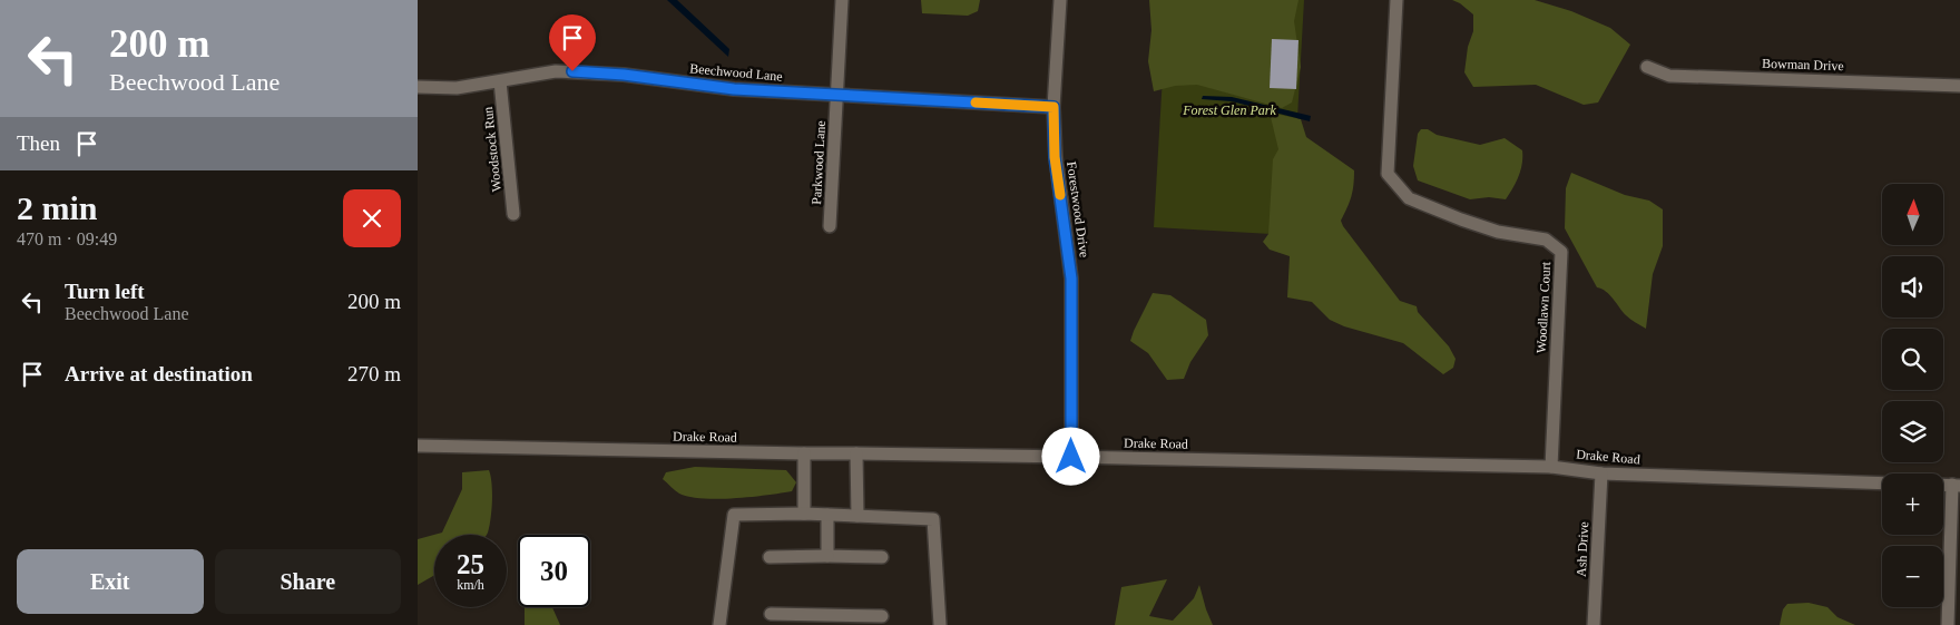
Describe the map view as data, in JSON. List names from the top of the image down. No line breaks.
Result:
{"streets":{"street":["Bowman Drive","Beechwood Lane","Woodstock Run","Parkwood Lane","Forestwood Drive","Woodlawn Court","Drake Road","Ash Drive"]},"crossings":[["Beechwood Lane","Woodstock Run"],["Beechwood Lane","Parkwood Lane"],["Beechwood Lane","Forestwood Drive"],["Forestwood Drive","Drake Road"],["Woodlawn Court","Drake Road"],["Drake Road","Ash Drive"]],"parks":["Forest Glen Park"],"north":"top","page":{"turn":["200 m","Beechwood Lane"],"then":"Then","heading":["2 min","470 m · 09:49"],"map_buttons":["+","−"],"list":[{"name":"Turn left","note":"Beechwood Lane","value":"200 m"},{"name":"Arrive at destination","value":"270 m"}],"speed":"25 km/h","limit":"30","buttons":["Exit","Share"]}}
